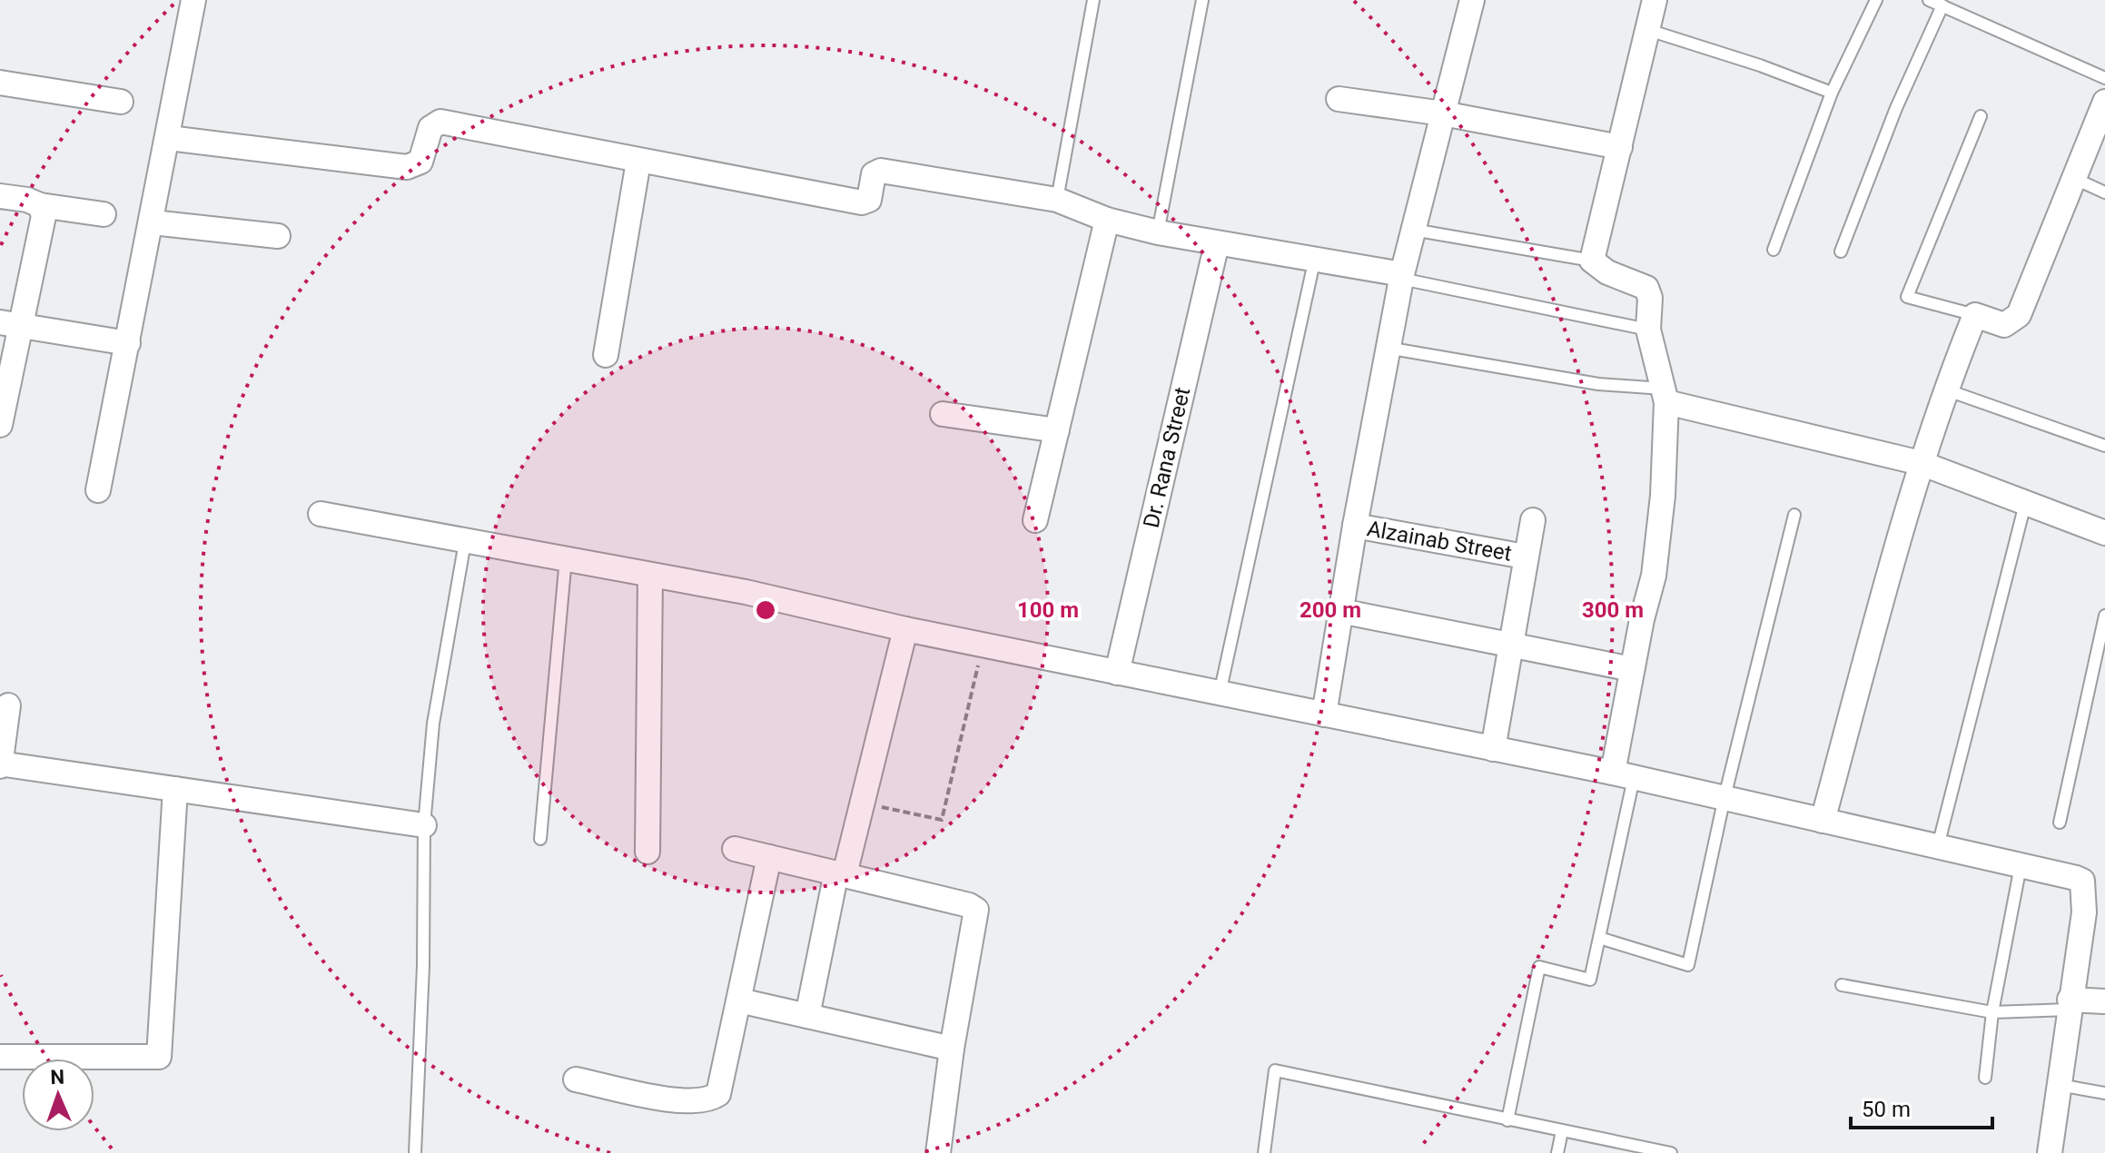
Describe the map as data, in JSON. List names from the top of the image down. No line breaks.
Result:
{"streets":{"street":["Dr. Rana Street","Alzainab Street"]},"scale_bar":"50 m","north":"top","rings":["100 m","200 m","300 m"]}
